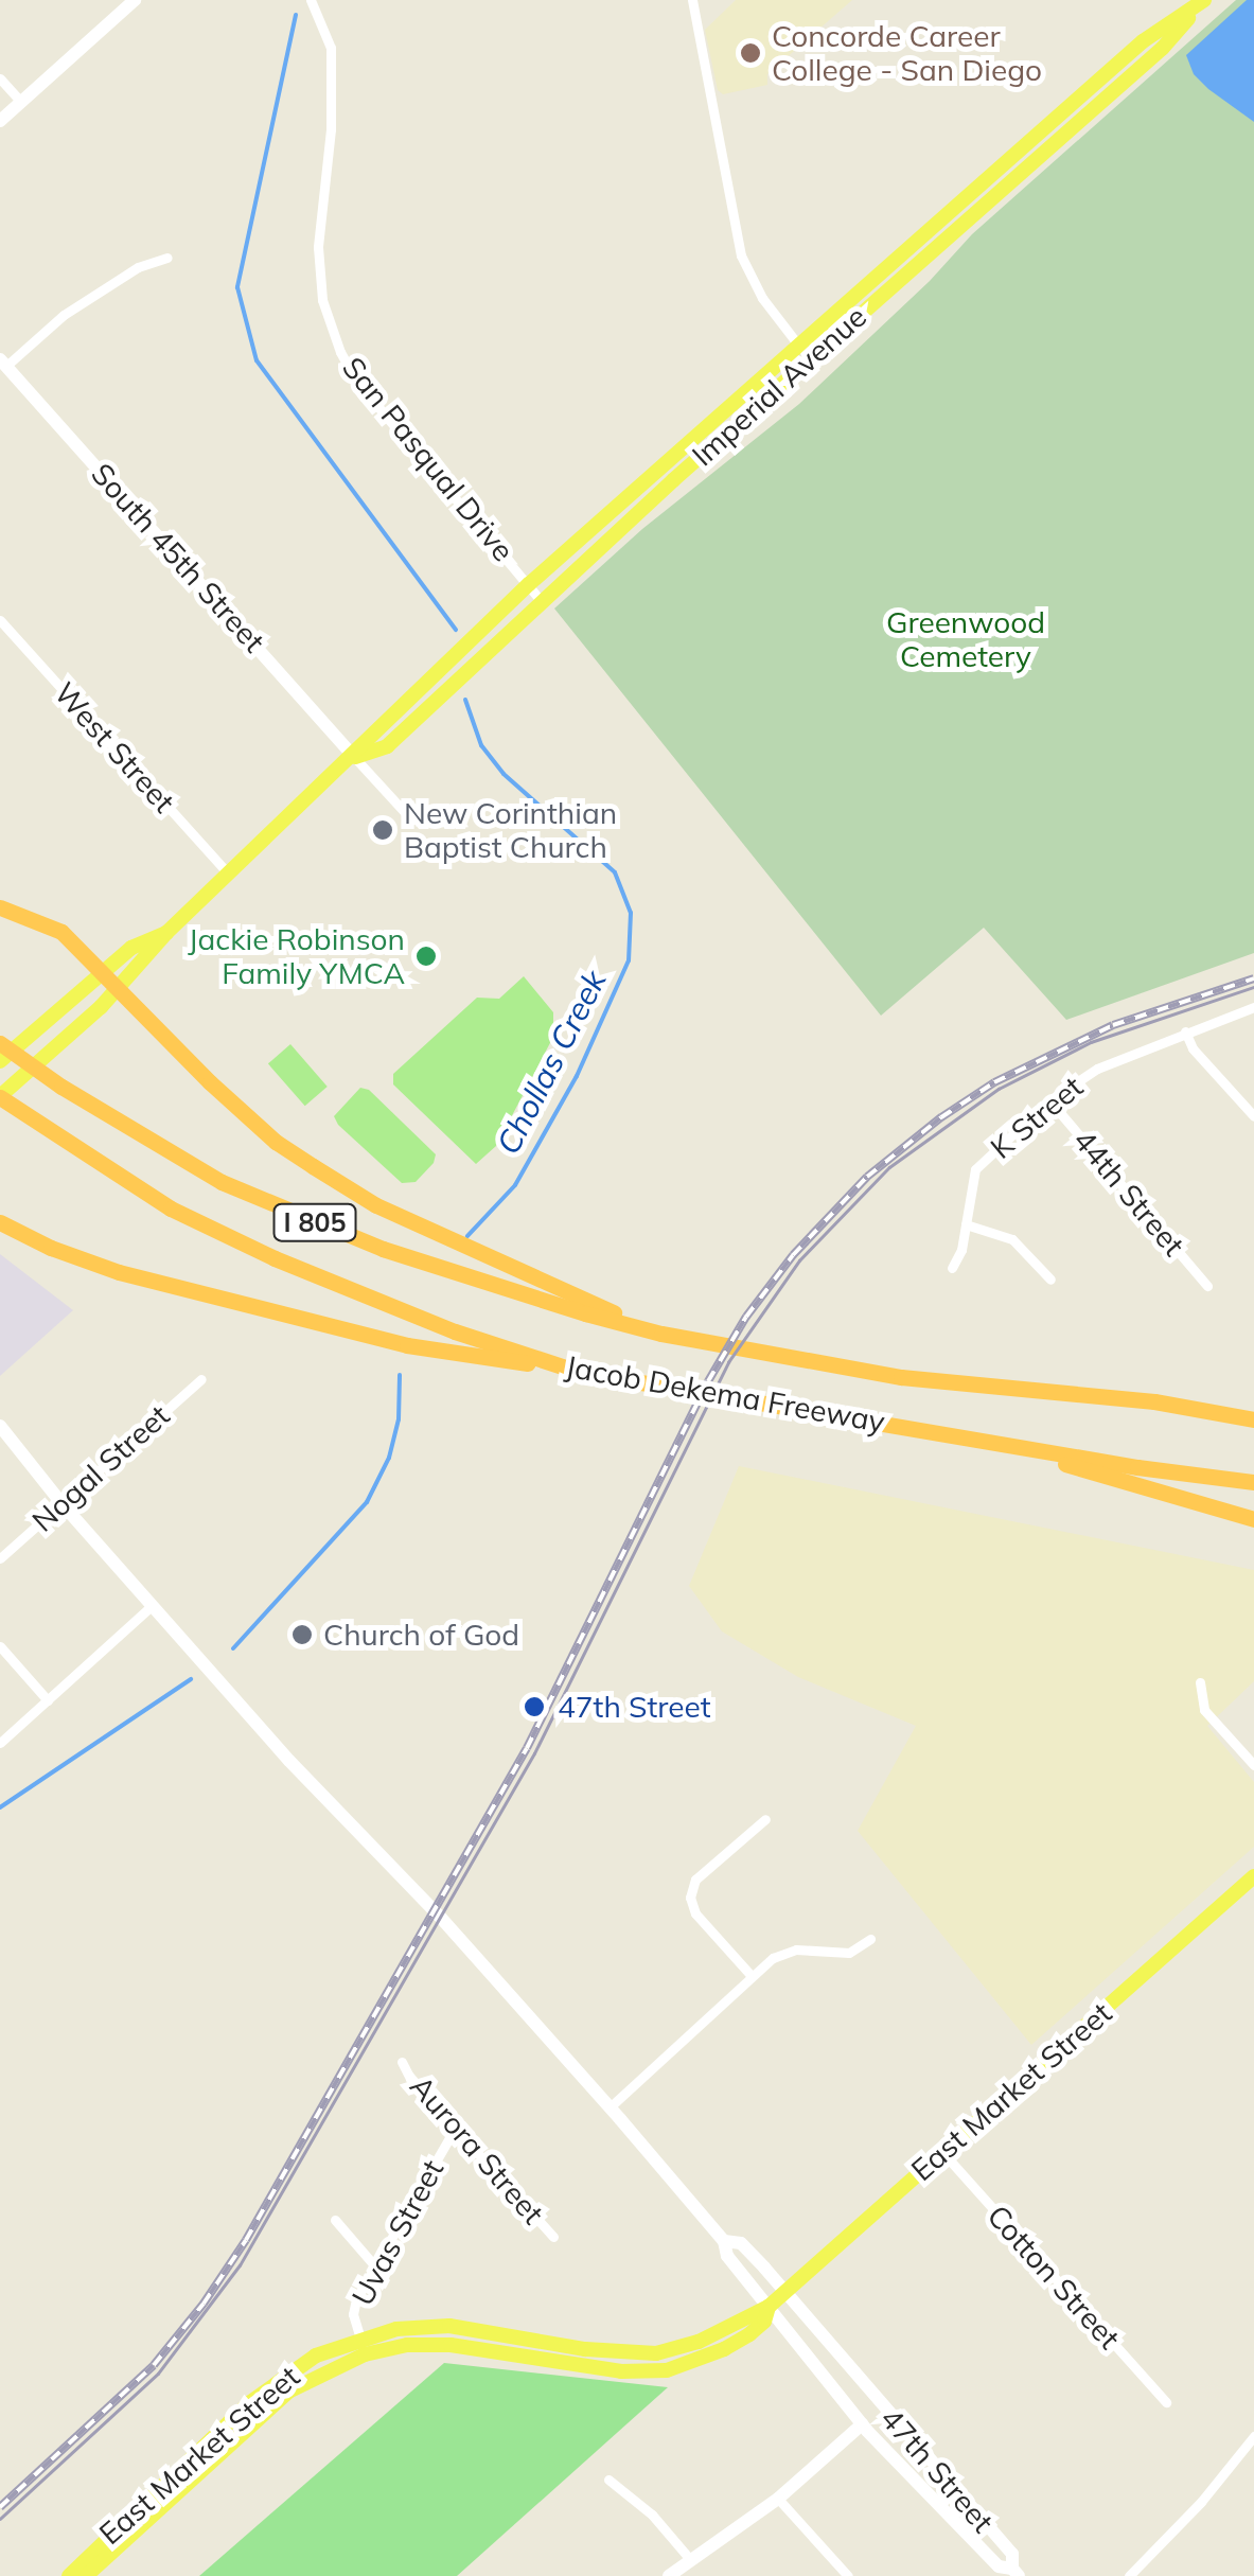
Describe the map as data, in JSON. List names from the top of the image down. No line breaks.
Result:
{"streets":{"highway":["I 805","Jacob Dekema Freeway"],"main road":["Imperial Avenue","South 45th Street","East Market Street","47th Street"],"street":["San Pasqual Drive","West Street","K Street","44th Street","Nogal Street","Aurora Street","Uvas Street","Cotton Street"]},"crossings":[["Imperial Avenue","San Pasqual Drive"],["Imperial Avenue","South 45th Street"],["Imperial Avenue","West Street"],["Imperial Avenue","Jacob Dekema Freeway"],["K Street","44th Street"],["Nogal Street","47th Street"],["East Market Street","Uvas Street"],["East Market Street","Cotton Street"],["East Market Street","47th Street"],["Aurora Street","Uvas Street"]],"water":["Chollas Creek"],"parks":["Greenwood Cemetery"],"places":["Concorde Career College - San Diego","New Corinthian Baptist Church","Jackie Robinson Family YMCA","Church of God","47th Street"]}
